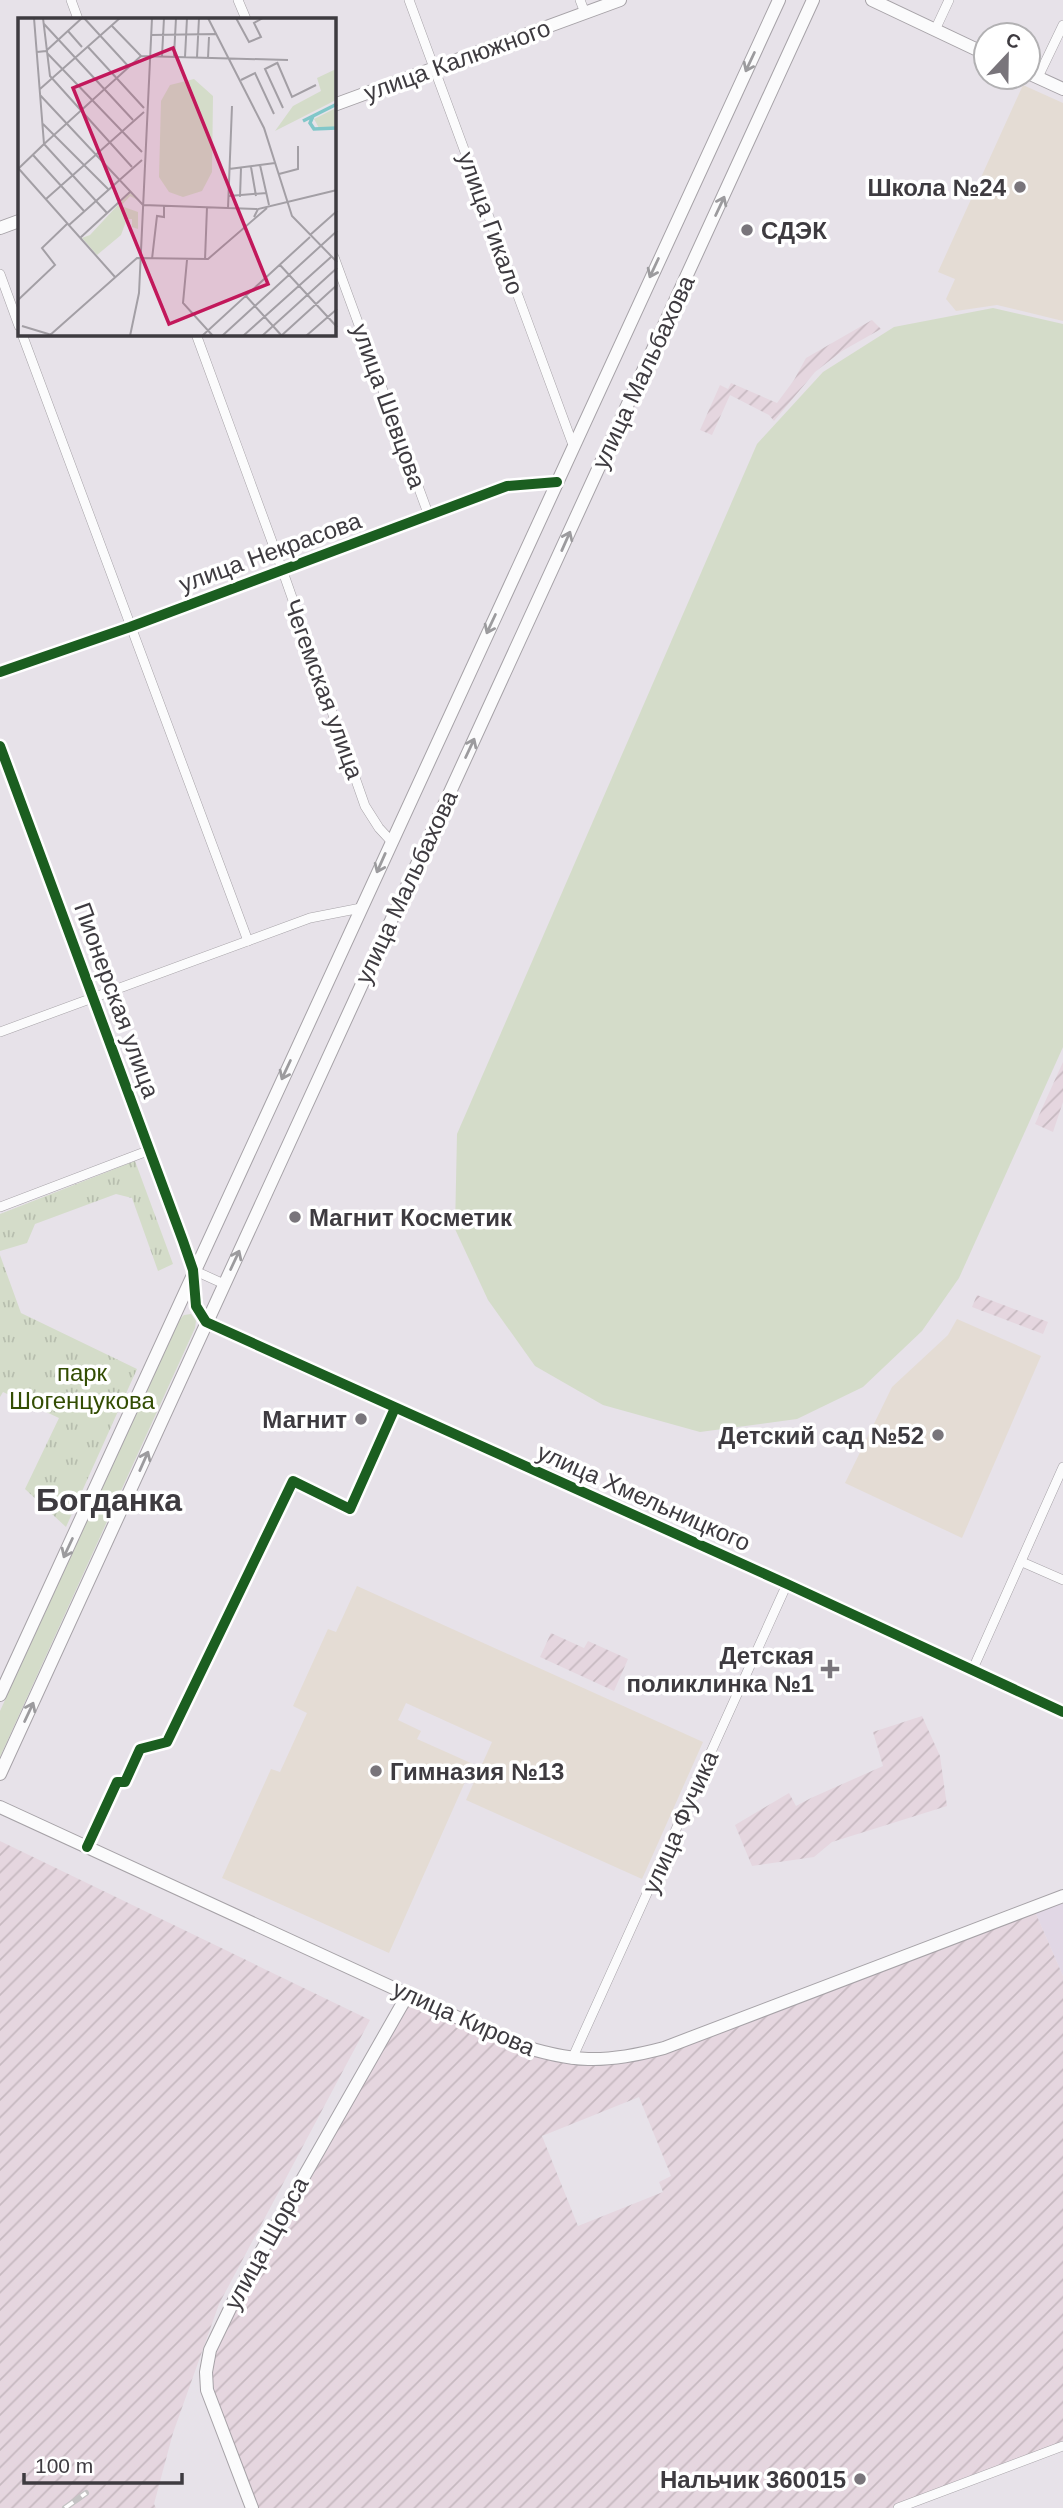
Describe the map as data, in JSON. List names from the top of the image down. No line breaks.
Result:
{"streets":{"main road":["улица Калюжного","улица Мальбахова","улица Хмельницкого","улица Кирова","улица Щорса"],"street":["улица Гикало","улица Шевцова","улица Некрасова","Чегемская улица","Пионерская улица","улица Фучика"]},"crossings":[["улица Калюжного","улица Гикало"],["улица Гикало","улица Мальбахова"],["улица Мальбахова","улица Некрасова"],["улица Мальбахова","Чегемская улица"],["улица Мальбахова","Пионерская улица"],["улица Мальбахова","улица Хмельницкого"],["улица Шевцова","улица Некрасова"],["улица Некрасова","Чегемская улица"],["улица Хмельницкого","улица Фучика"],["улица Фучика","улица Кирова"],["улица Кирова","улица Щорса"]],"districts":["Богданка"],"parks":["парк Шогенцукова"],"places":{"other":["Школа №24","СДЭК","Магнит Косметик","Магнит","Детский сад №52","Гимназия №13","Нальчик 360015"],"health":["Детская поликлинка №1"]},"scale_bar":"100 m","north":"top"}
